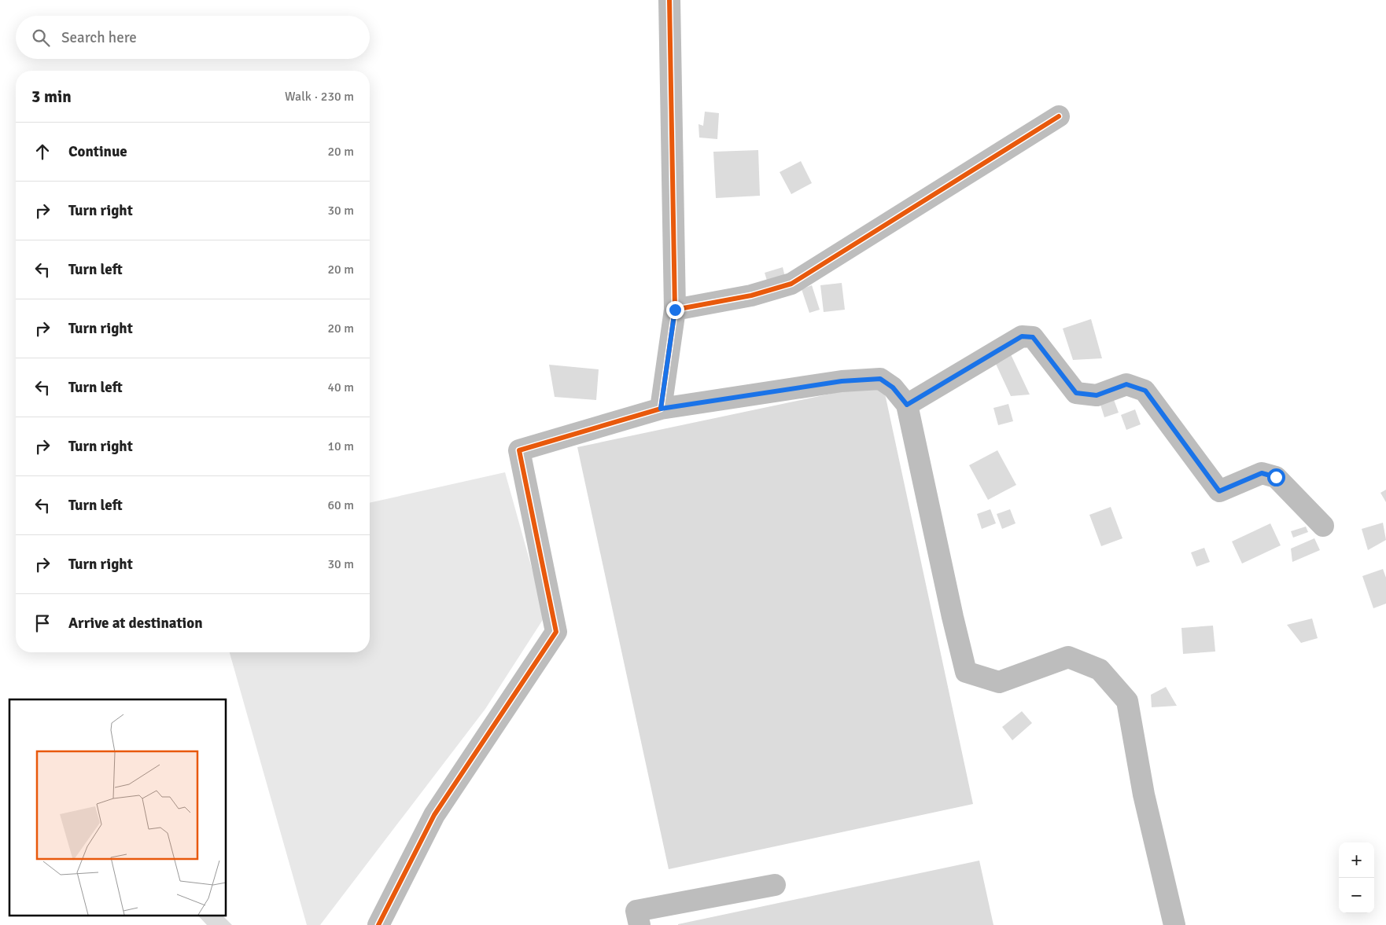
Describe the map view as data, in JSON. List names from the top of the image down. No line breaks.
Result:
{"page":{"search":"Search here","heading":["3 min","Walk · 230 m"],"list":[["Continue","20 m"],["Turn right","30 m"],["Turn left","20 m"],["Turn right","20 m"],["Turn left","40 m"],["Turn right","10 m"],["Turn left","60 m"],["Turn right","30 m"],"Arrive at destination"],"map_buttons":["+","−"]}}
